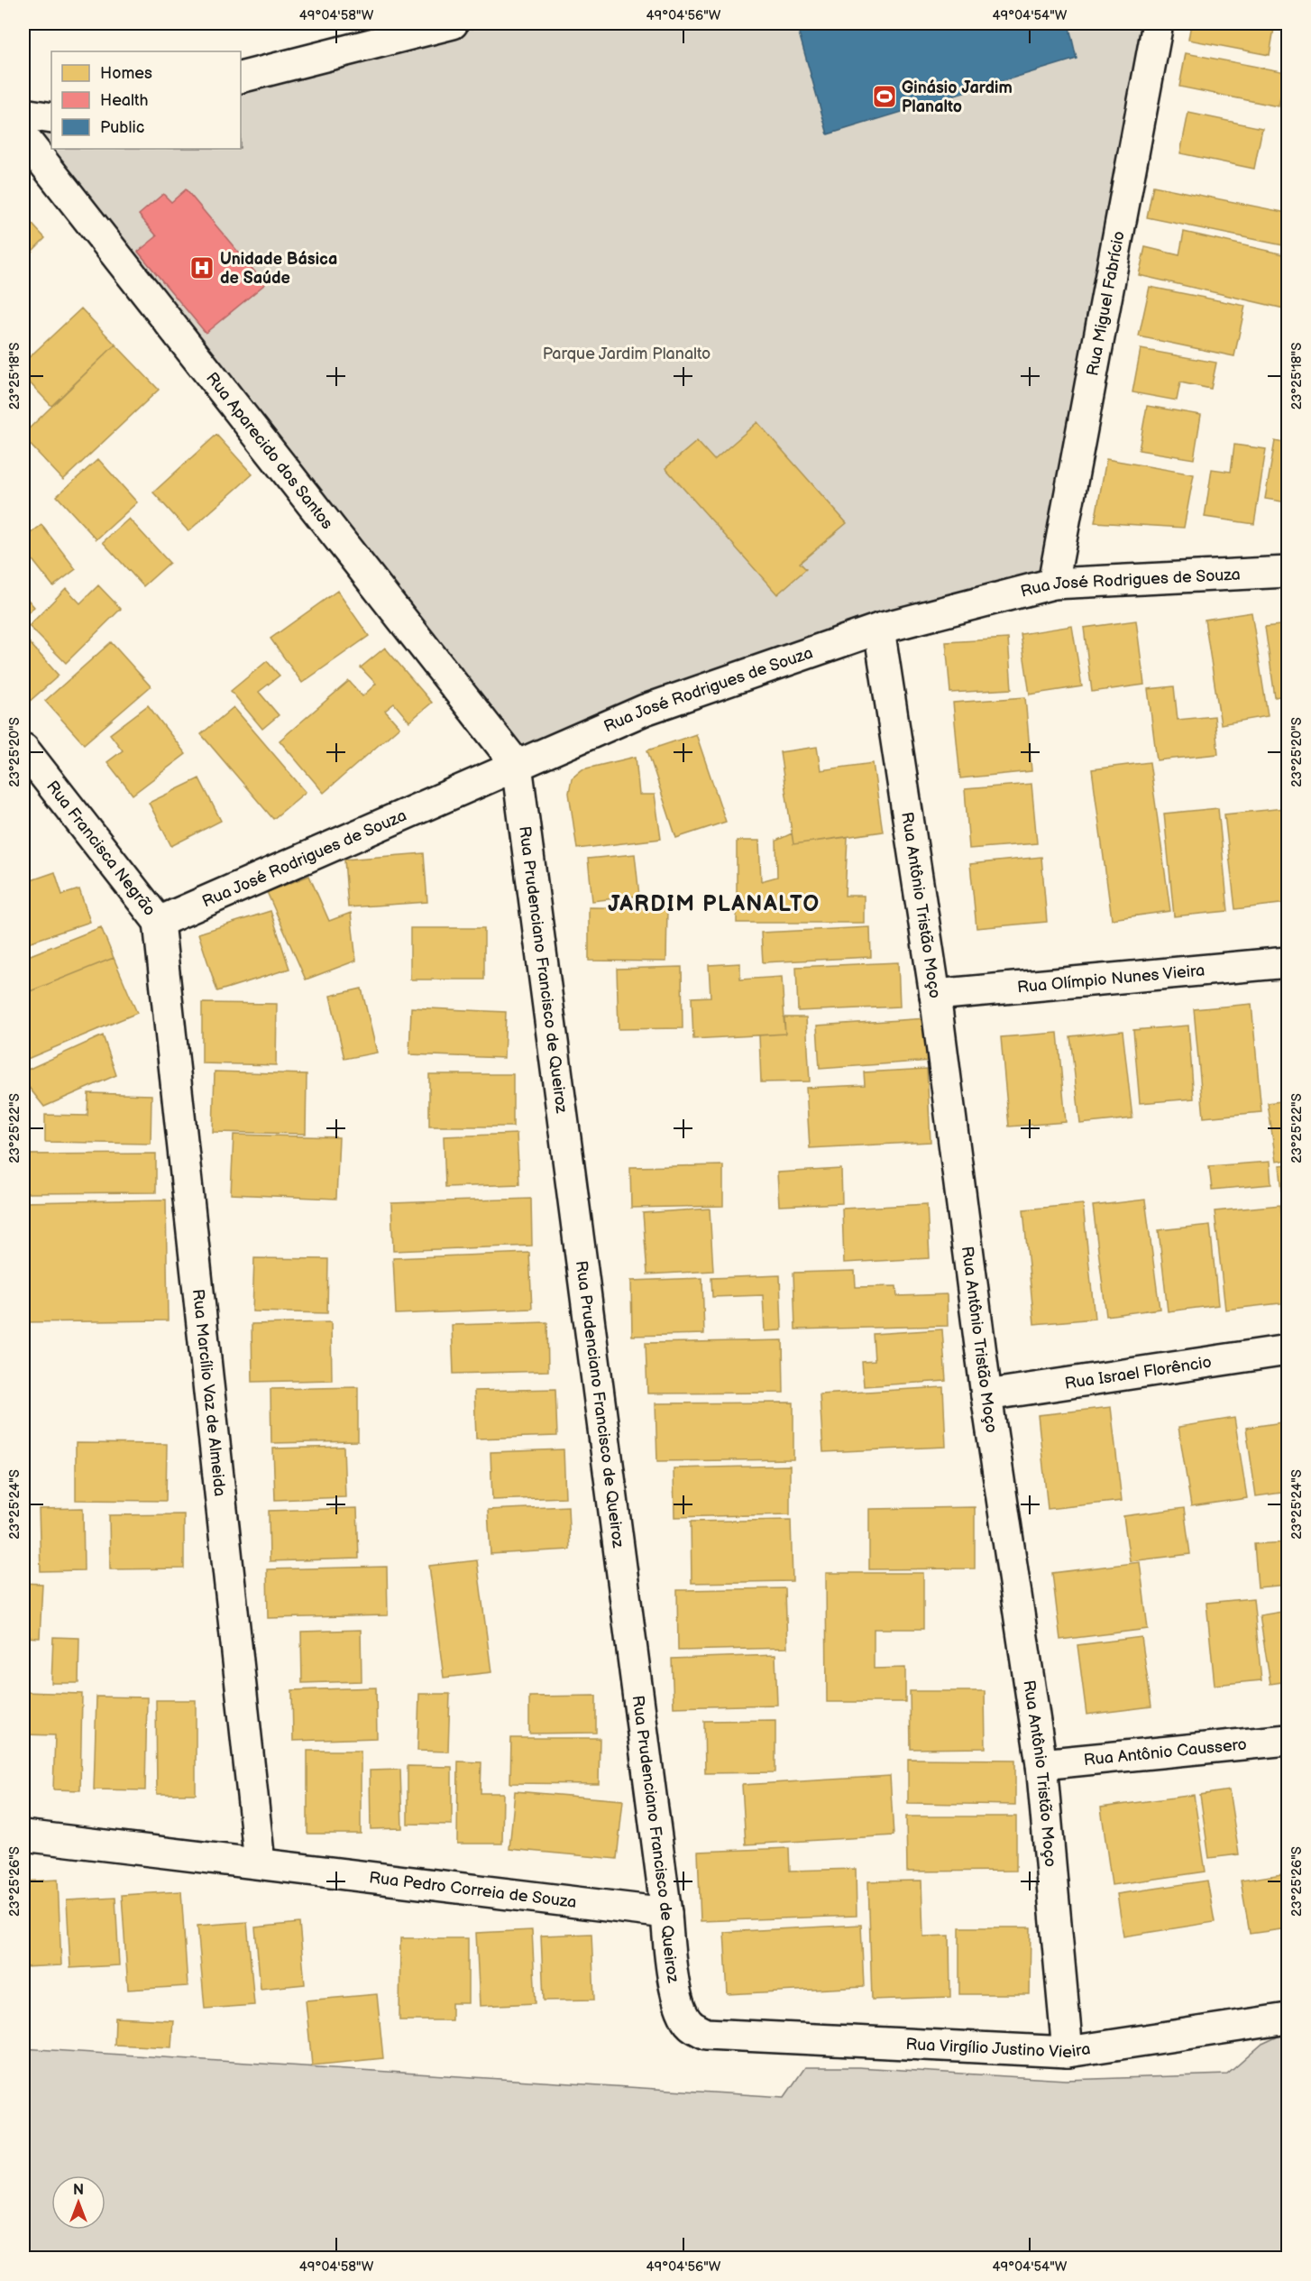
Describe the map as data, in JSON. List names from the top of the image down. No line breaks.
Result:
{"streets":{"street":["Rua Miguel Fabrício","Rua Aparecido dos Santos","Rua José Rodrigues de Souza","Rua Francisca Negrão","Rua Antônio Tristão Moço","Rua Prudenciano Francisco de Queiroz","Rua Olímpio Nunes Vieira","Rua Israel Florêncio","Rua Marcílio Vaz de Almeida","Rua Antônio Caussero","Rua Pedro Correia de Souza","Rua Virgílio Justino Vieira"]},"crossings":[["Rua Miguel Fabrício","Rua José Rodrigues de Souza"],["Rua Aparecido dos Santos","Rua José Rodrigues de Souza"],["Rua Aparecido dos Santos","Rua Prudenciano Francisco de Queiroz"],["Rua José Rodrigues de Souza","Rua Francisca Negrão"],["Rua José Rodrigues de Souza","Rua Antônio Tristão Moço"],["Rua José Rodrigues de Souza","Rua Prudenciano Francisco de Queiroz"],["Rua José Rodrigues de Souza","Rua Marcílio Vaz de Almeida"],["Rua Francisca Negrão","Rua Marcílio Vaz de Almeida"],["Rua Antônio Tristão Moço","Rua Olímpio Nunes Vieira"],["Rua Antônio Tristão Moço","Rua Israel Florêncio"],["Rua Antônio Tristão Moço","Rua Antônio Caussero"],["Rua Antônio Tristão Moço","Rua Virgílio Justino Vieira"],["Rua Prudenciano Francisco de Queiroz","Rua Pedro Correia de Souza"],["Rua Prudenciano Francisco de Queiroz","Rua Virgílio Justino Vieira"],["Rua Marcílio Vaz de Almeida","Rua Pedro Correia de Souza"]],"districts":["JARDIM PLANALTO"],"parks":["Parque Jardim Planalto"],"places":{"sports":["Ginásio Jardim Planalto"],"hospital":["Unidade Básica de Saúde"]},"legend":["Homes","Health","Public"],"north":"top","coordinates":["49°04'58\"W","49°04'56\"W","49°04'54\"W","23°25'18\"S","23°25'20\"S","23°25'22\"S","23°25'24\"S","23°25'26\"S"]}
